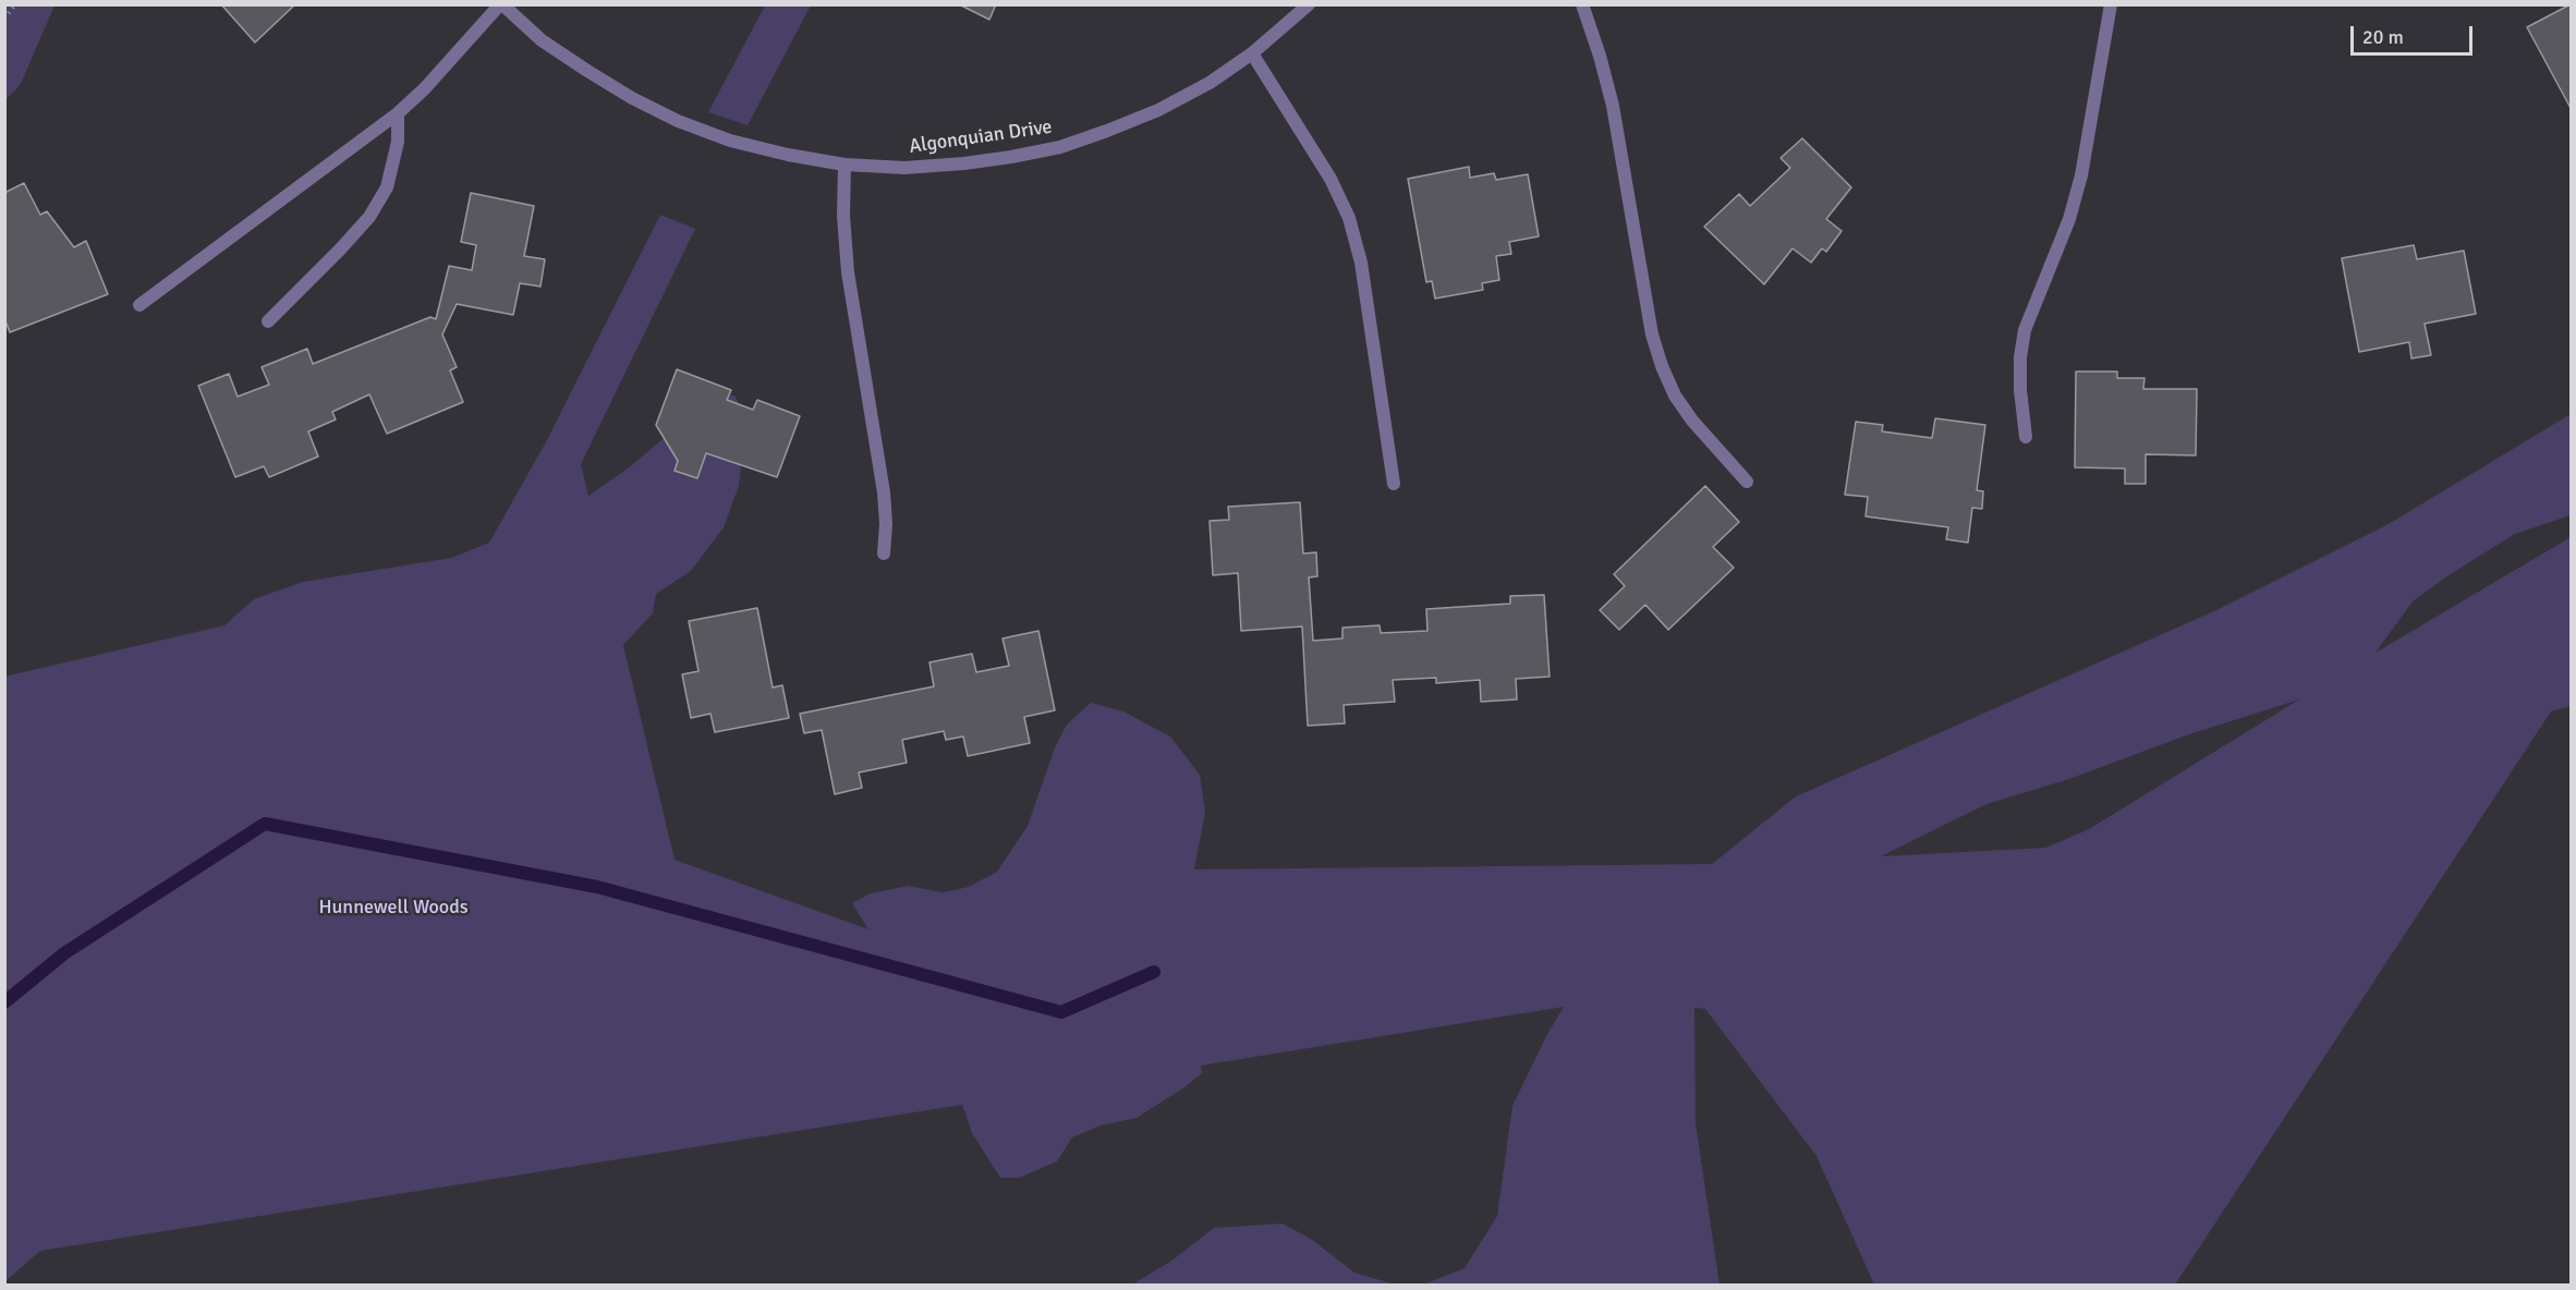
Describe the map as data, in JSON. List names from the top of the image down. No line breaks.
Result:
{"streets":{"street":["Algonquian Drive"]},"parks":["Hunnewell Woods"],"scale_bar":"20 m"}
